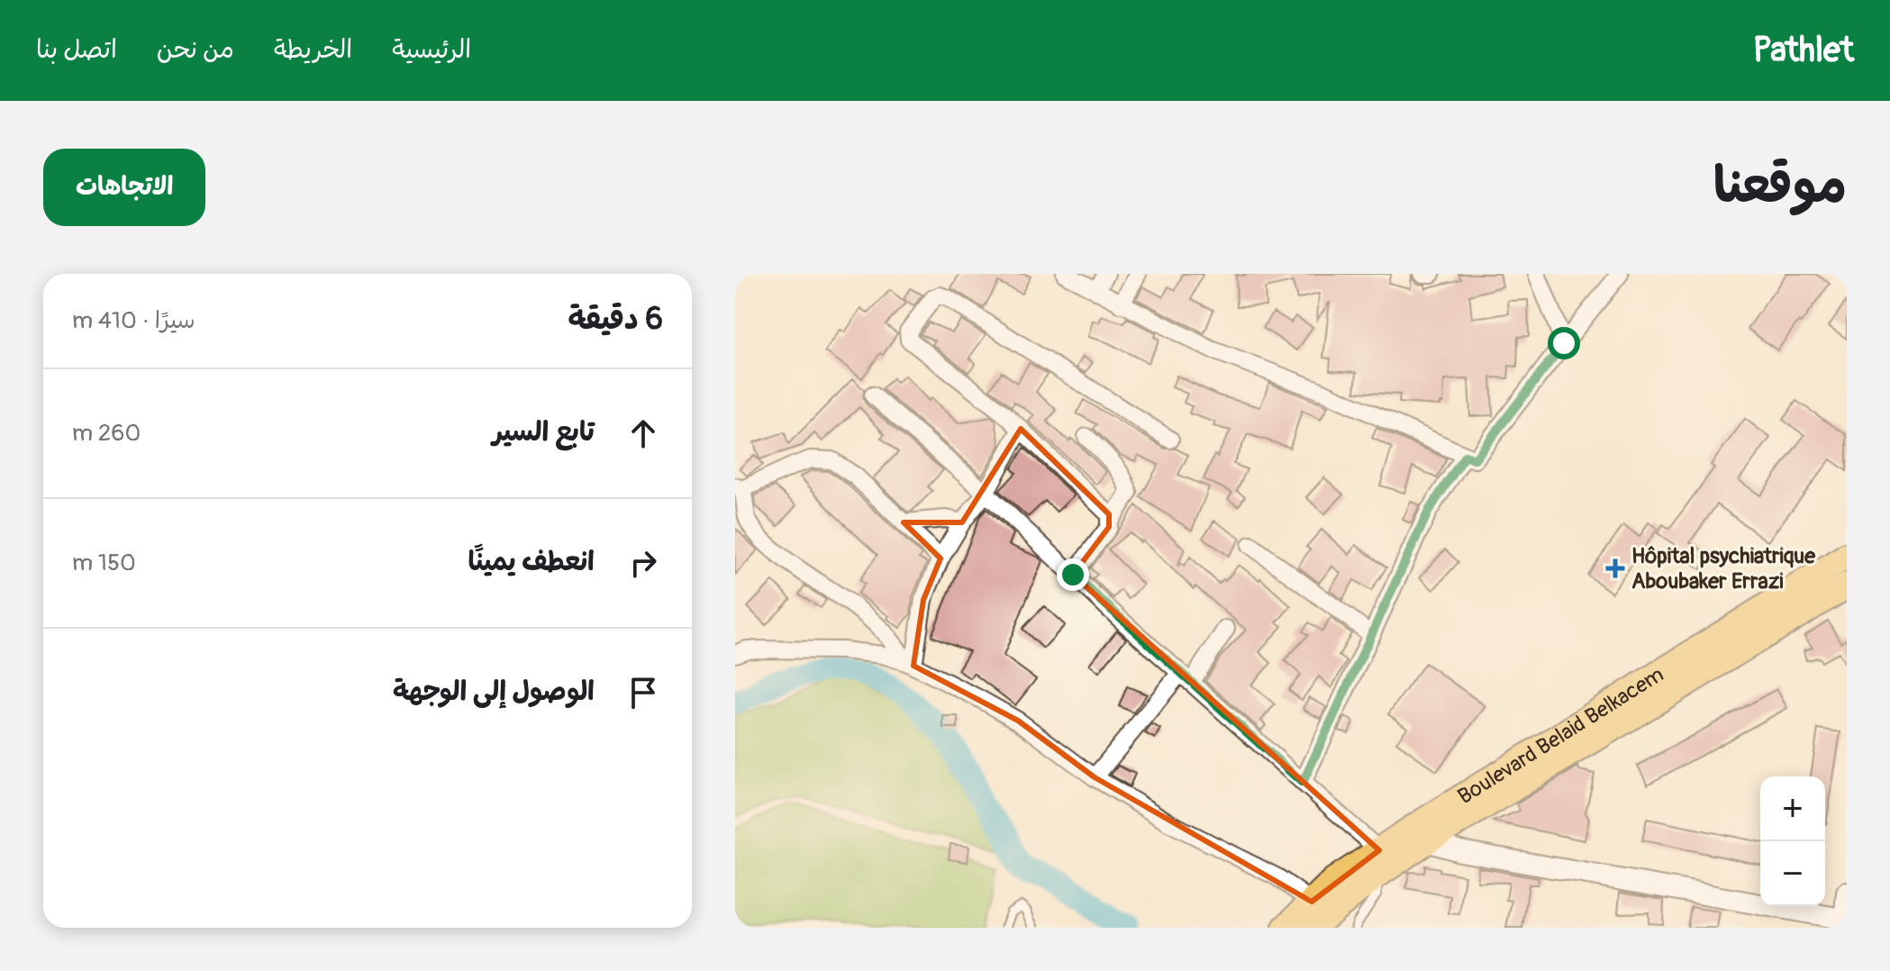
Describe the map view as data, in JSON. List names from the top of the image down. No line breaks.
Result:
{"streets":{"main road":["Boulevard Belaid Belkacem"]},"places":{"health":["Hôpital psychiatrique Aboubaker Errazi"]},"page":{"header":"Pathlet","nav":["الرئيسية","الخريطة","من نحن","اتصل بنا"],"title":"موقعنا","buttons":"الاتجاهات","heading":["6 دقيقة","سيرًا · 410 m"],"list":[["تابع السير","260 m"],["انعطف يمينًا","150 m"],"الوصول إلى الوجهة"],"map_buttons":["+","−"]}}
